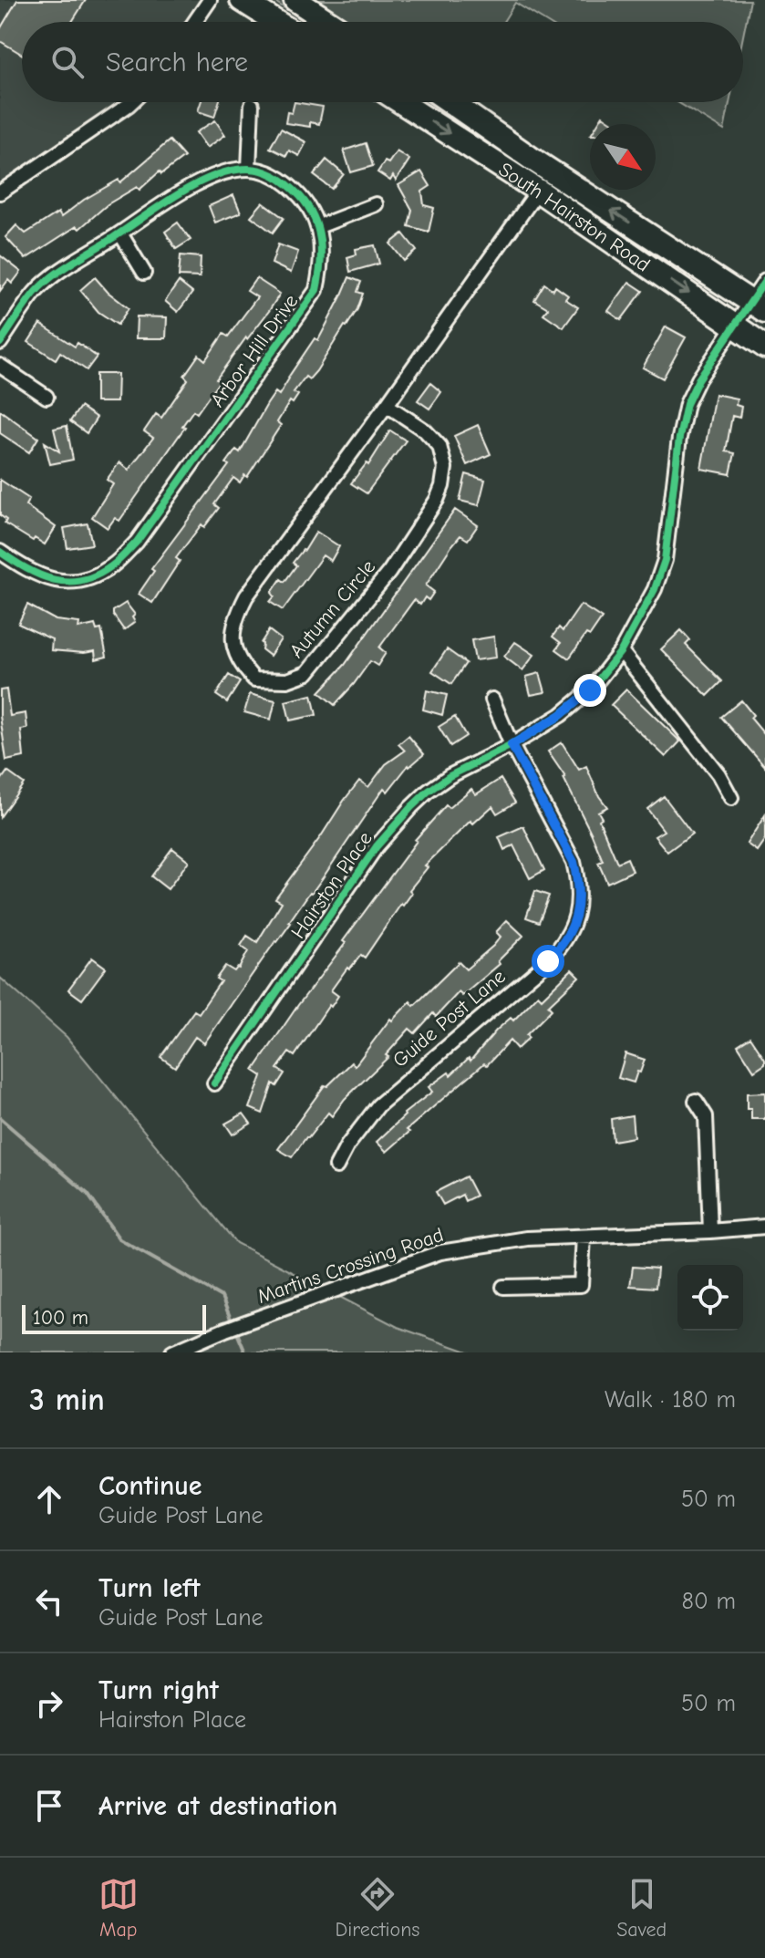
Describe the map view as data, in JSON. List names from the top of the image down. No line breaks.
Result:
{"streets":{"main road":["South Hairston Road"],"street":["Arbor Hill Drive","Autumn Circle","Hairston Place","Guide Post Lane","Martins Crossing Road"]},"crossings":[["South Hairston Road","Autumn Circle"],["South Hairston Road","Hairston Place"],["Hairston Place","Guide Post Lane"]],"scale_bar":"100 m","north":"bottom right","page":{"search":"Search here","scale":"100 m","heading":["3 min","Walk · 180 m"],"list":[["Continue","Guide Post Lane","50 m"],["Turn left","Guide Post Lane","80 m"],["Turn right","Hairston Place","50 m"],"Arrive at destination"],"nav":["Map","Directions","Saved"]}}
